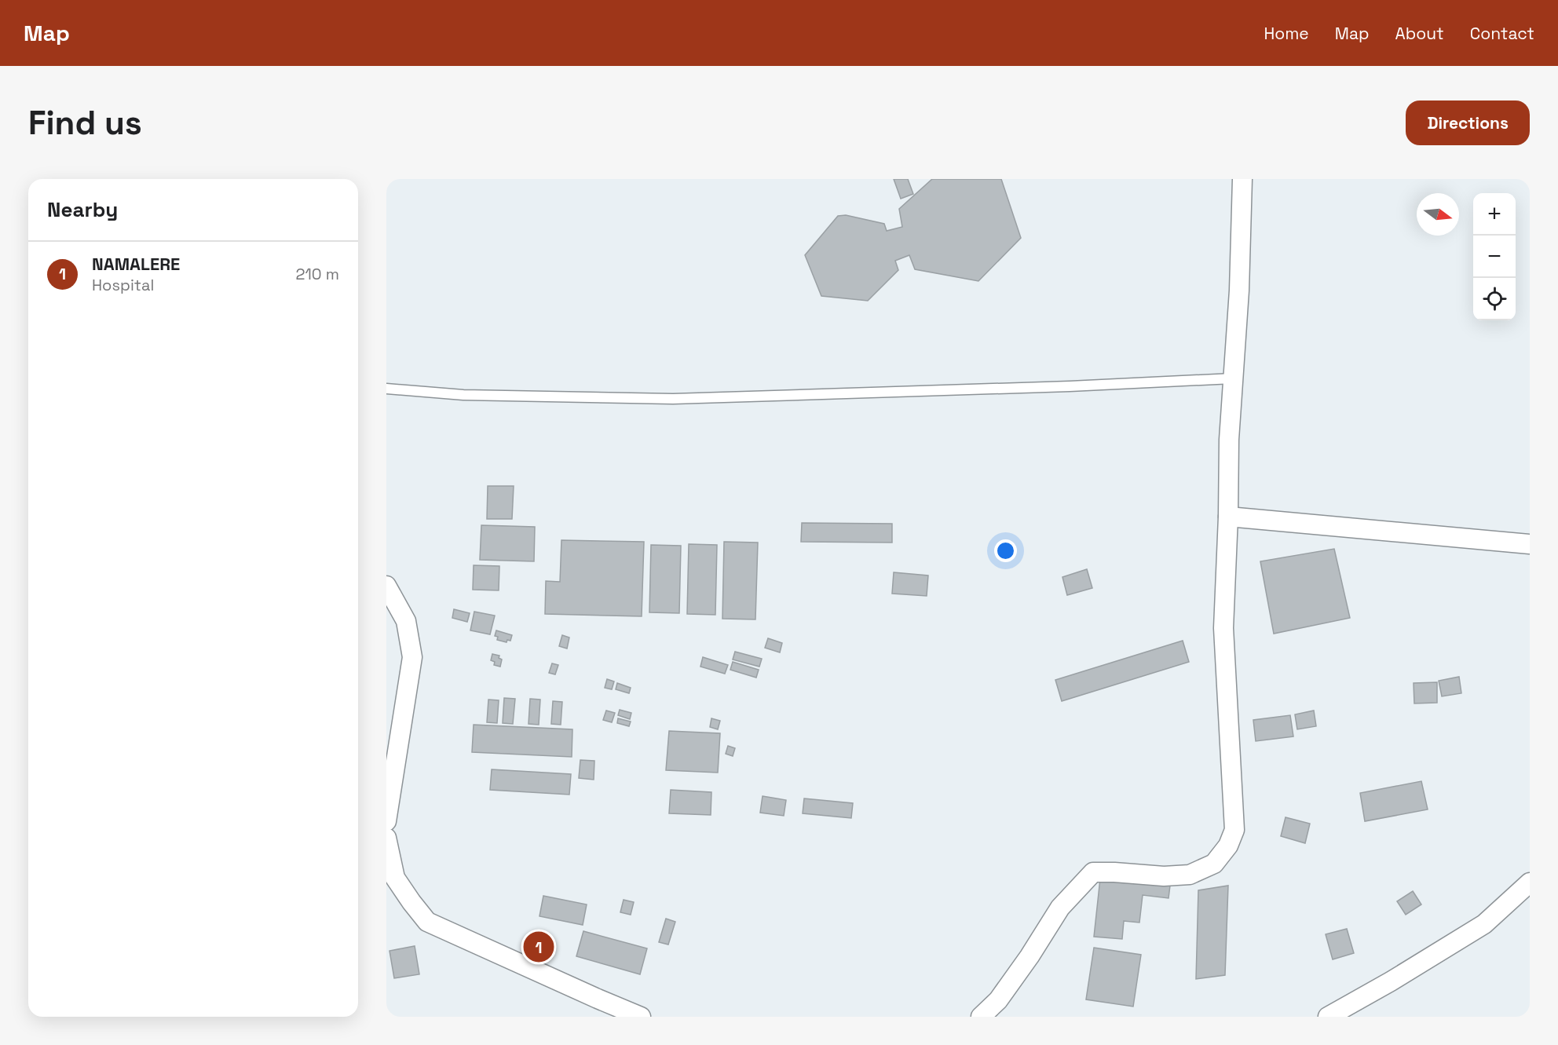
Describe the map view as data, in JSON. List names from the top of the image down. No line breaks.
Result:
{"north":"right","page":{"header":"Map","nav":["Home","Map","About","Contact"],"buttons":"Directions","title":"Find us","heading":"Nearby","map_buttons":["+","−"],"list":[{"mark":"1","name":"NAMALERE","note":"Hospital","value":"210 m"}],"pins":"1"}}
